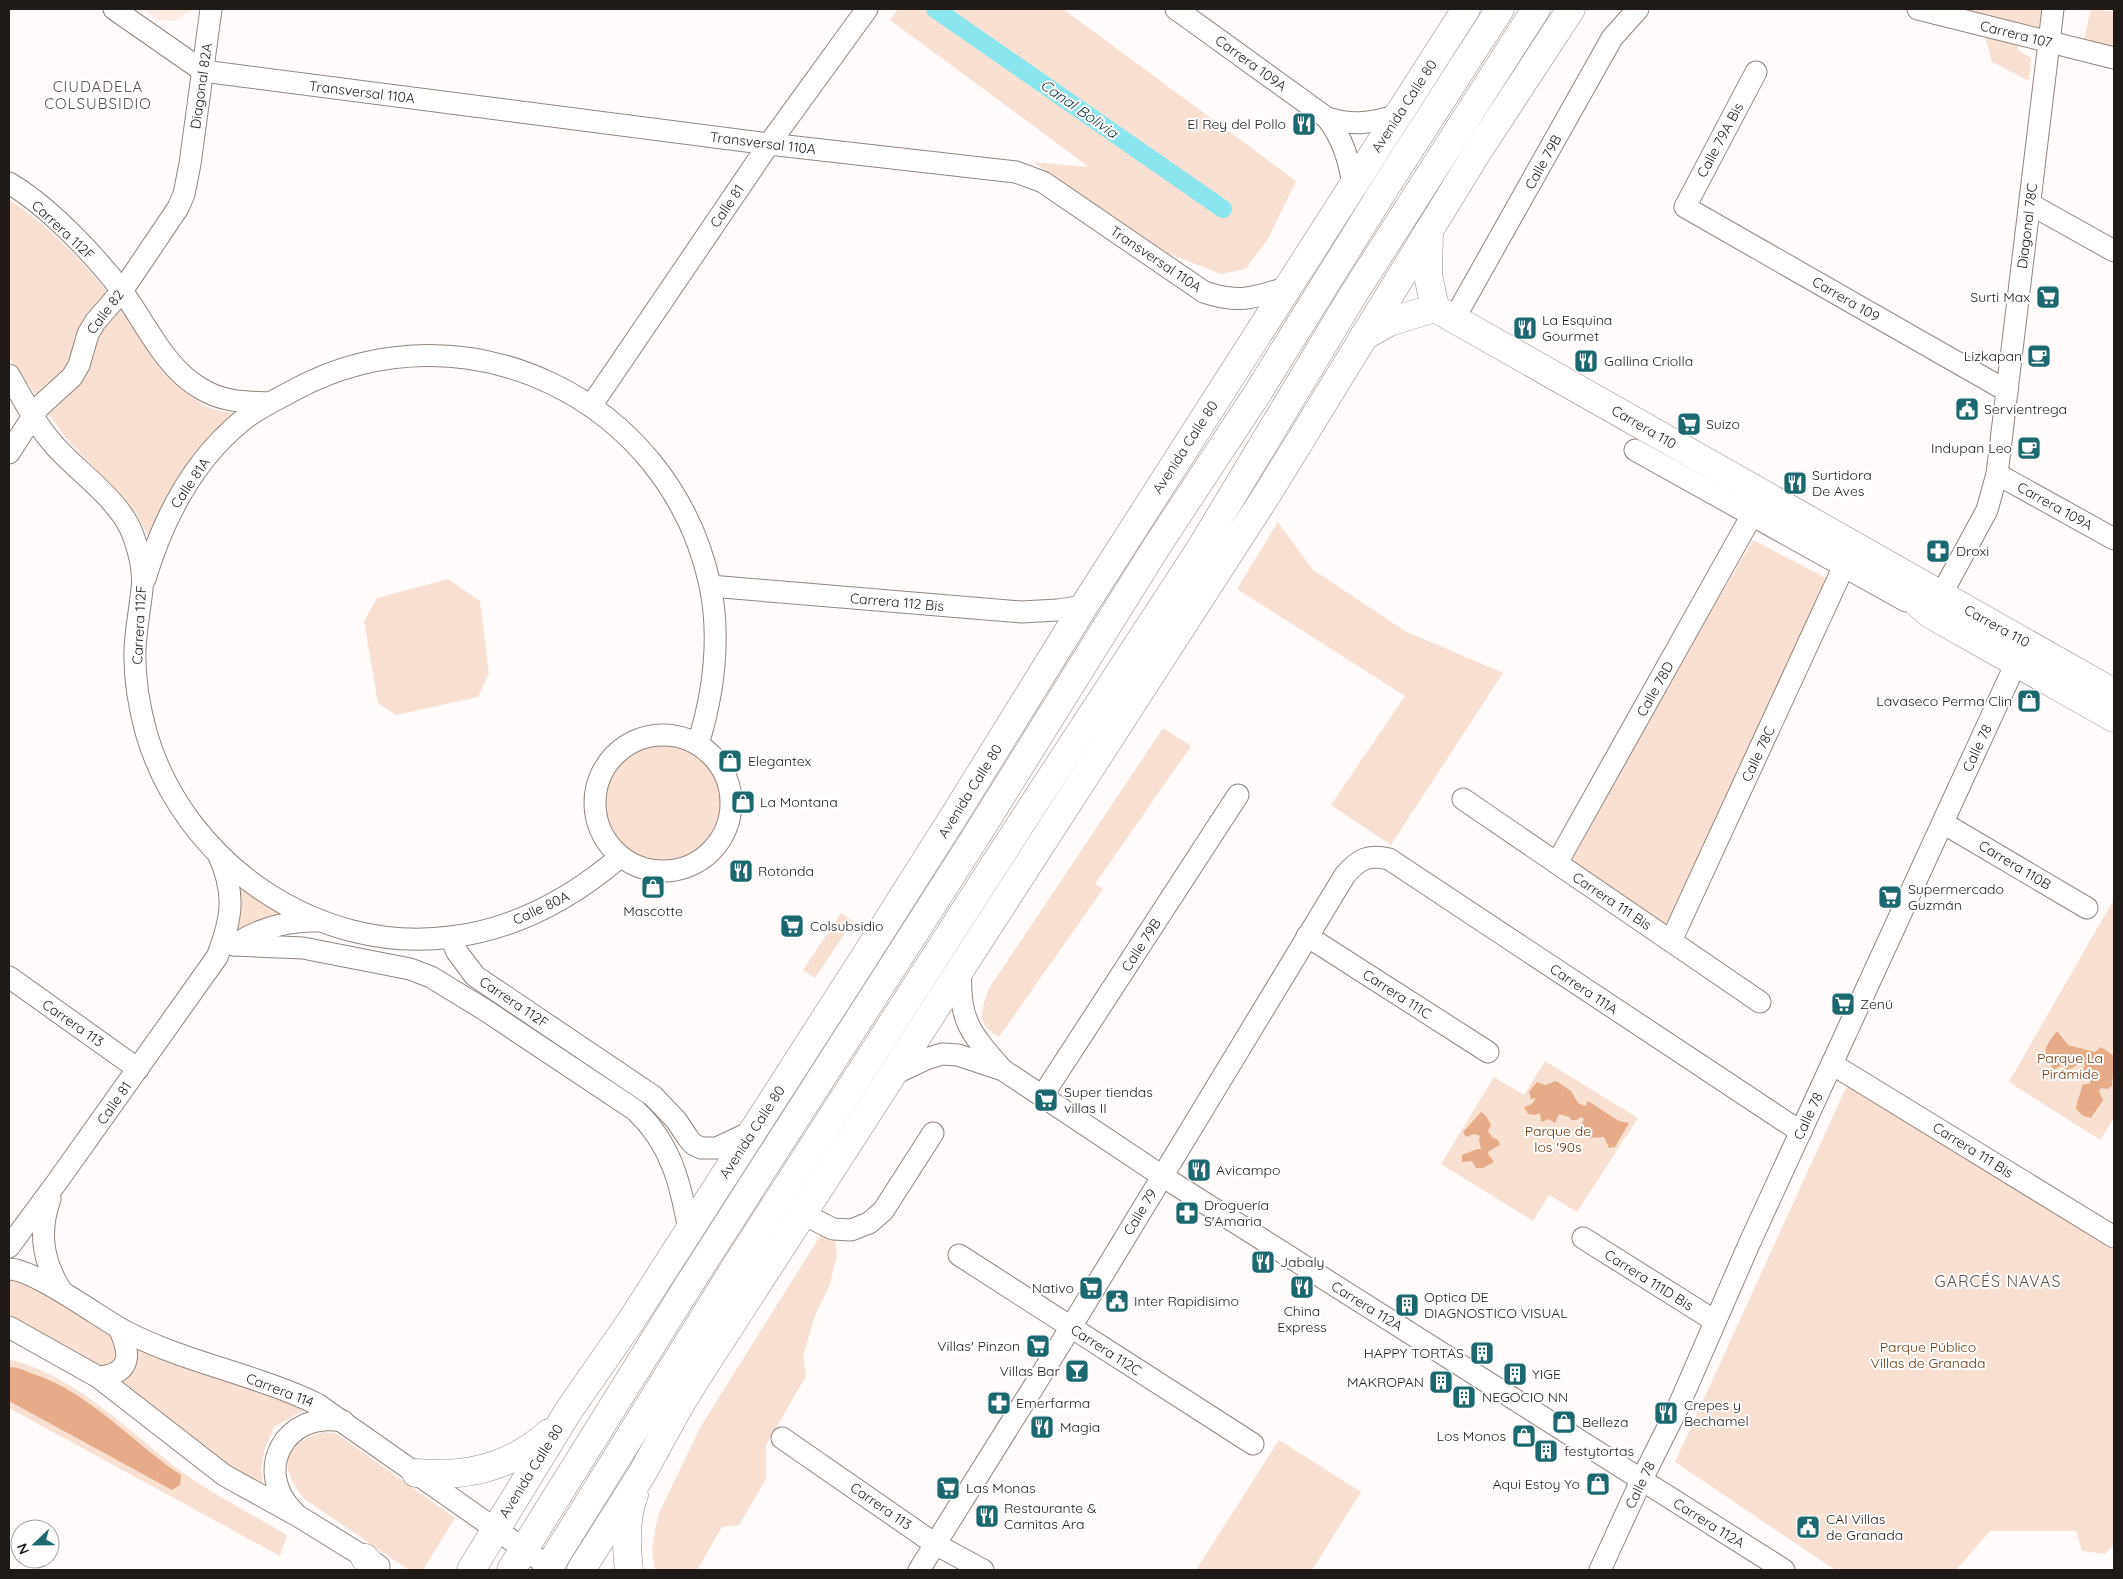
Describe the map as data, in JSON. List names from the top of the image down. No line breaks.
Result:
{"streets":{"main road":["Avenida Calle 80","Carrera 110"],"street":["Carrera 107","Carrera 109A","Diagonal 82A","Transversal 110A","Calle 79A Bis","Calle 79B","Calle 81","Diagonal 78C","Carrera 112F","Carrera 109","Calle 82","Calle 81A","Carrera 112 Bis","Calle 78D","Calle 78","Calle 78C","Carrera 110B","Carrera 111 Bis","Calle 80A","Carrera 111A","Carrera 111C","Carrera 113","Calle 79","Carrera 111D Bis","Carrera 112A","Carrera 112C","Carrera 114"]},"crossings":[["Carrera 107","Diagonal 78C"],["Carrera 109A","Avenida Calle 80"],["Carrera 109A","Diagonal 78C"],["Diagonal 82A","Transversal 110A"],["Diagonal 82A","Calle 82"],["Transversal 110A","Avenida Calle 80"],["Transversal 110A","Calle 81"],["Avenida Calle 80","Carrera 112F"],["Avenida Calle 80","Carrera 112 Bis"],["Avenida Calle 80","Carrera 114"],["Calle 79A Bis","Carrera 109"],["Calle 79B","Carrera 110"],["Calle 79B","Carrera 112A"],["Calle 81","Carrera 112F"],["Calle 81","Carrera 113"],["Diagonal 78C","Carrera 109"],["Carrera 112F","Calle 82"],["Carrera 112F","Calle 81A"],["Carrera 112F","Calle 80A"],["Carrera 110","Calle 78D"],["Carrera 110","Calle 78"],["Carrera 110","Calle 78C"],["Calle 78D","Carrera 111 Bis"],["Calle 78","Carrera 110B"],["Calle 78","Carrera 111 Bis"],["Calle 78","Carrera 111A"],["Calle 78","Carrera 111D Bis"],["Calle 78","Carrera 112A"],["Calle 78C","Carrera 111 Bis"],["Carrera 111A","Calle 79"],["Carrera 111C","Calle 79"],["Carrera 113","Calle 79"],["Calle 79","Carrera 112A"],["Calle 79","Carrera 112C"]],"districts":["CIUDADELA COLSUBSIDIO","GARCÉS NAVAS"],"water":["Canal Bolivia"],"parks":["Parque La Pirámide","Parque de los '90s","Parque Público Villas de Granada"],"places":{"restaurant":["El Rey del Pollo","La Esquina Gourmet","Gallina Criolla","Surtidora De Aves","Rotonda","Avicampo","Jabaly","China Express","Crepes y Bechamel","Magia","Restaurante & Carnitas Ara"],"supermarket":["Surti Max","Suizo","Supermercado Guzmán","Colsubsidio","Zenú","Super tiendas villas II","Nativo","Villas' Pinzon","Las Monas"],"cafe":["Lizkapan","Indupan Leo"],"public building":["Servientrega","Inter Rapidisimo","CAI Villas de Granada"],"pharmacy":["Droxi","Droguería S'Amaria","Emerfarma"],"shop":["Lavaseco Perma Clin","Elegantex","La Montana","Mascotte","Belleza","Los Monos","Aqui Estoy Yo"],"building":["Optica DE DIAGNOSTICO VISUAL","HAPPY TORTAS","YIGE","MAKROPAN","NEGOCIO NN","festytortas"],"bar":["Villas Bar"]},"north":"left"}
